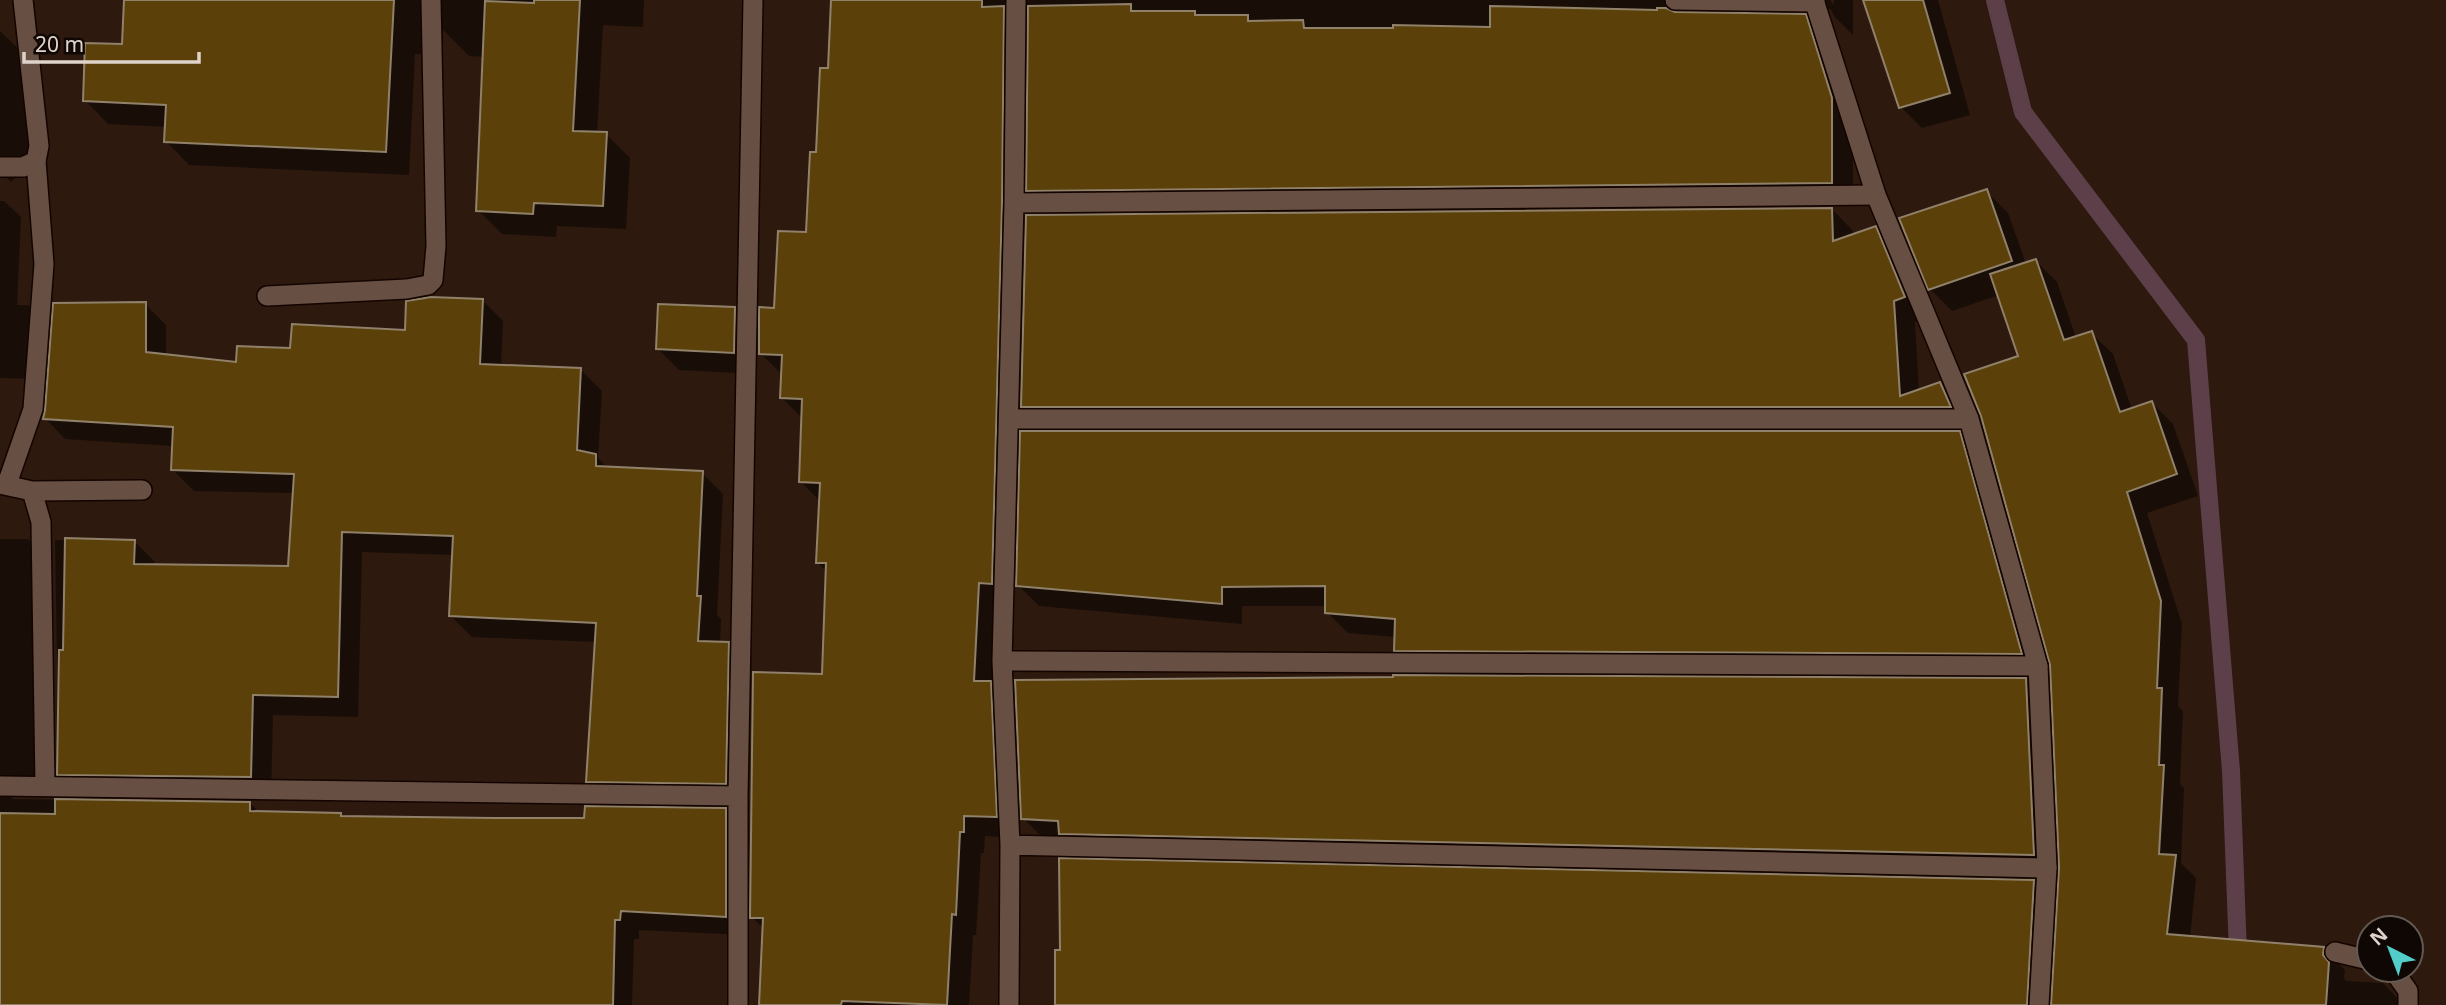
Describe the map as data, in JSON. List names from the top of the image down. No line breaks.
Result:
{"scale_bar":"20 m","north":"top left"}
